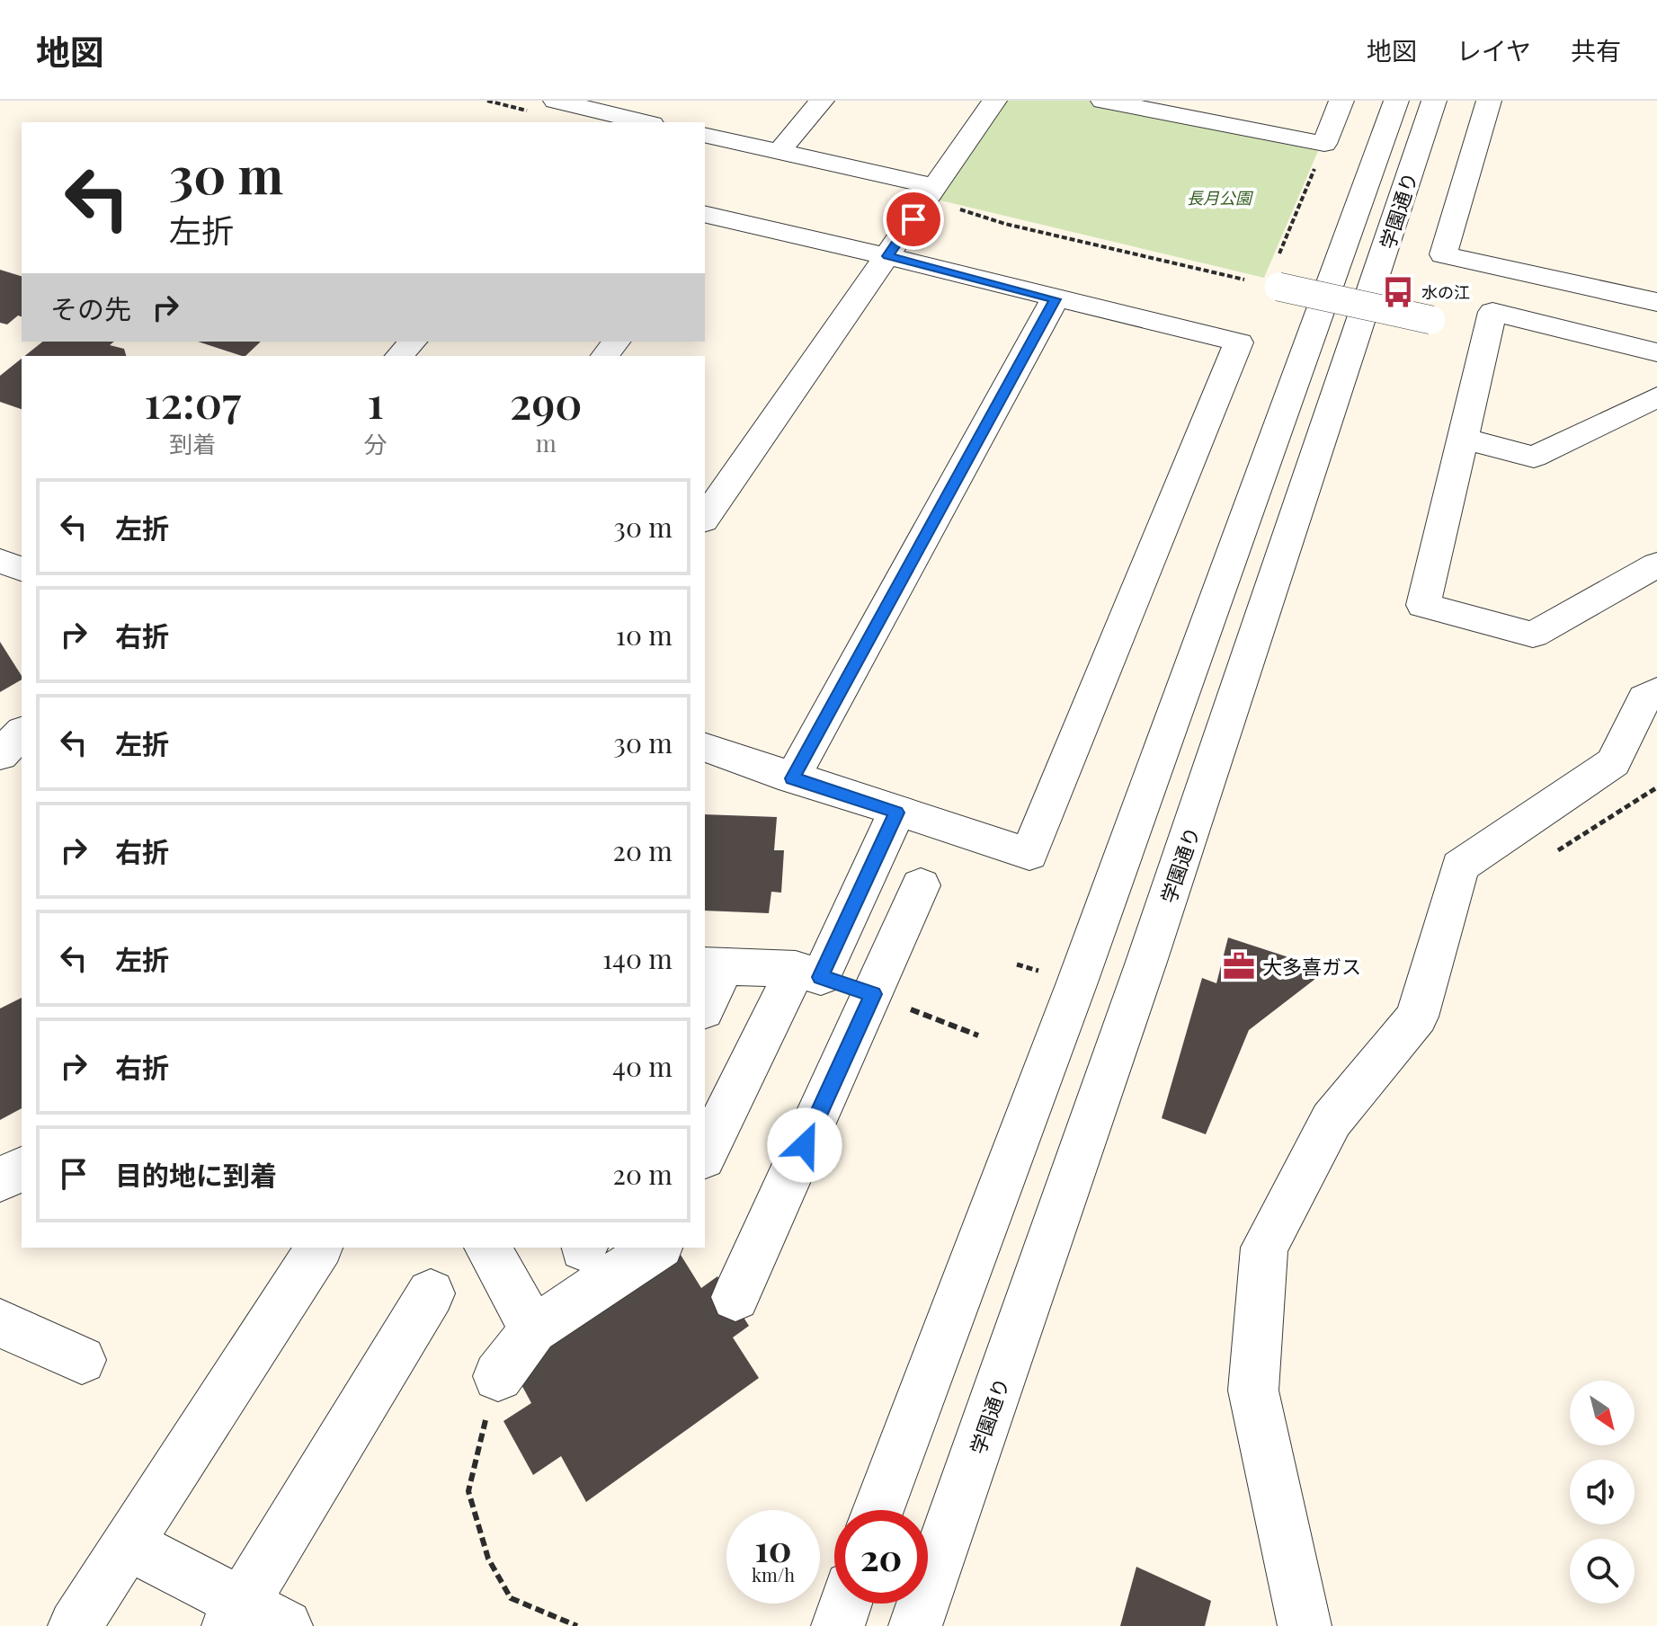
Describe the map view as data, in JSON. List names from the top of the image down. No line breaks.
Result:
{"streets":{"street":["学園通り"]},"parks":["長月公園"],"places":{"bus stop":["水の江"],"office":["大多喜ガス"]},"north":"bottom right","page":{"header":"地図","nav":["地図","レイヤ","共有"],"turn":["30 m","左折"],"then":"その先","eta":["12:07","到着","1","分","290","m"],"list":[{"name":"左折","value":"30 m"},{"name":"右折","value":"10 m"},{"name":"左折","value":"30 m"},{"name":"右折","value":"20 m"},{"name":"左折","value":"140 m"},{"name":"右折","value":"40 m"},{"name":"目的地に到着","value":"20 m"}],"speed":"10 km/h","limit":"20"}}
